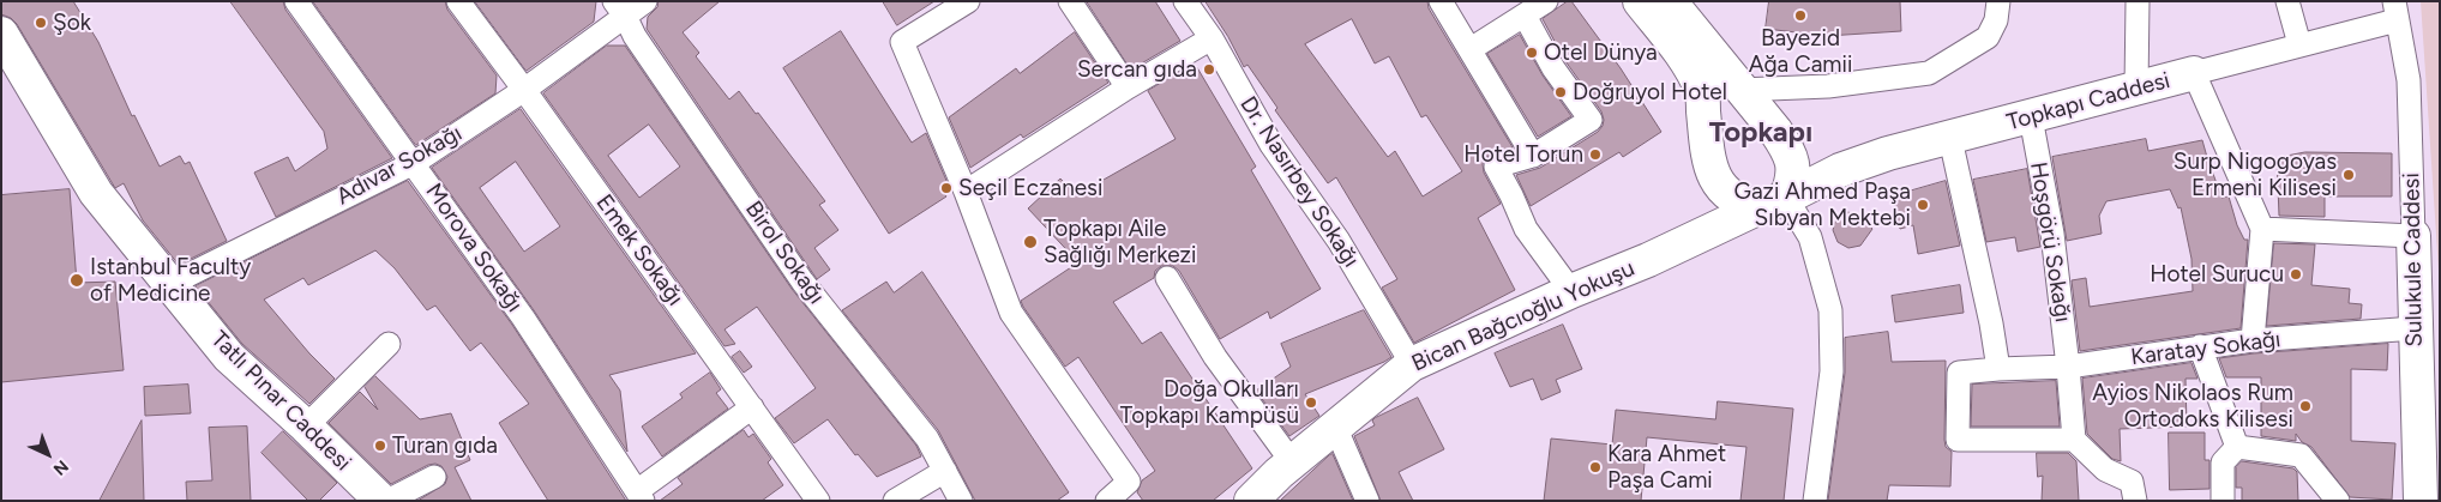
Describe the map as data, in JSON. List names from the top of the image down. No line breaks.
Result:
{"streets":{"street":["Topkapı Caddesi","Adıvar Sokağı","Dr. Nasırbey Sokağı","Hoşgörü Sokağı","Morova Sokağı","Emek Sokağı","Birol Sokağı","Sulukule Caddesi","Bican Bağcıoğlu Yokuşu","Karatay Sokağı","Tatlı Pınar Caddesi"]},"crossings":[["Topkapı Caddesi","Hoşgörü Sokağı"],["Topkapı Caddesi","Sulukule Caddesi"],["Topkapı Caddesi","Bican Bağcıoğlu Yokuşu"],["Adıvar Sokağı","Morova Sokağı"],["Adıvar Sokağı","Emek Sokağı"],["Adıvar Sokağı","Birol Sokağı"],["Adıvar Sokağı","Tatlı Pınar Caddesi"],["Dr. Nasırbey Sokağı","Bican Bağcıoğlu Yokuşu"],["Hoşgörü Sokağı","Karatay Sokağı"],["Sulukule Caddesi","Karatay Sokağı"]],"districts":["Topkapı"],"places":["Bayezid Ağa Camii","Şok","Otel Dünya","Sercan gıda","Doğruyol Hotel","Hotel Torun","Surp Nigogoyas Ermeni Kilisesi","Seçil Eczanesi","Gazi Ahmed Paşa Sıbyan Mektebi","Topkapı Aile Sağlığı Merkezi","Hotel Surucu","Istanbul Faculty of Medicine","Doğa Okulları Topkapı Kampüsü","Ayios Nikolaos Rum Ortodoks Kilisesi","Turan gıda","Kara Ahmet Paşa Cami"],"north":"bottom right"}
